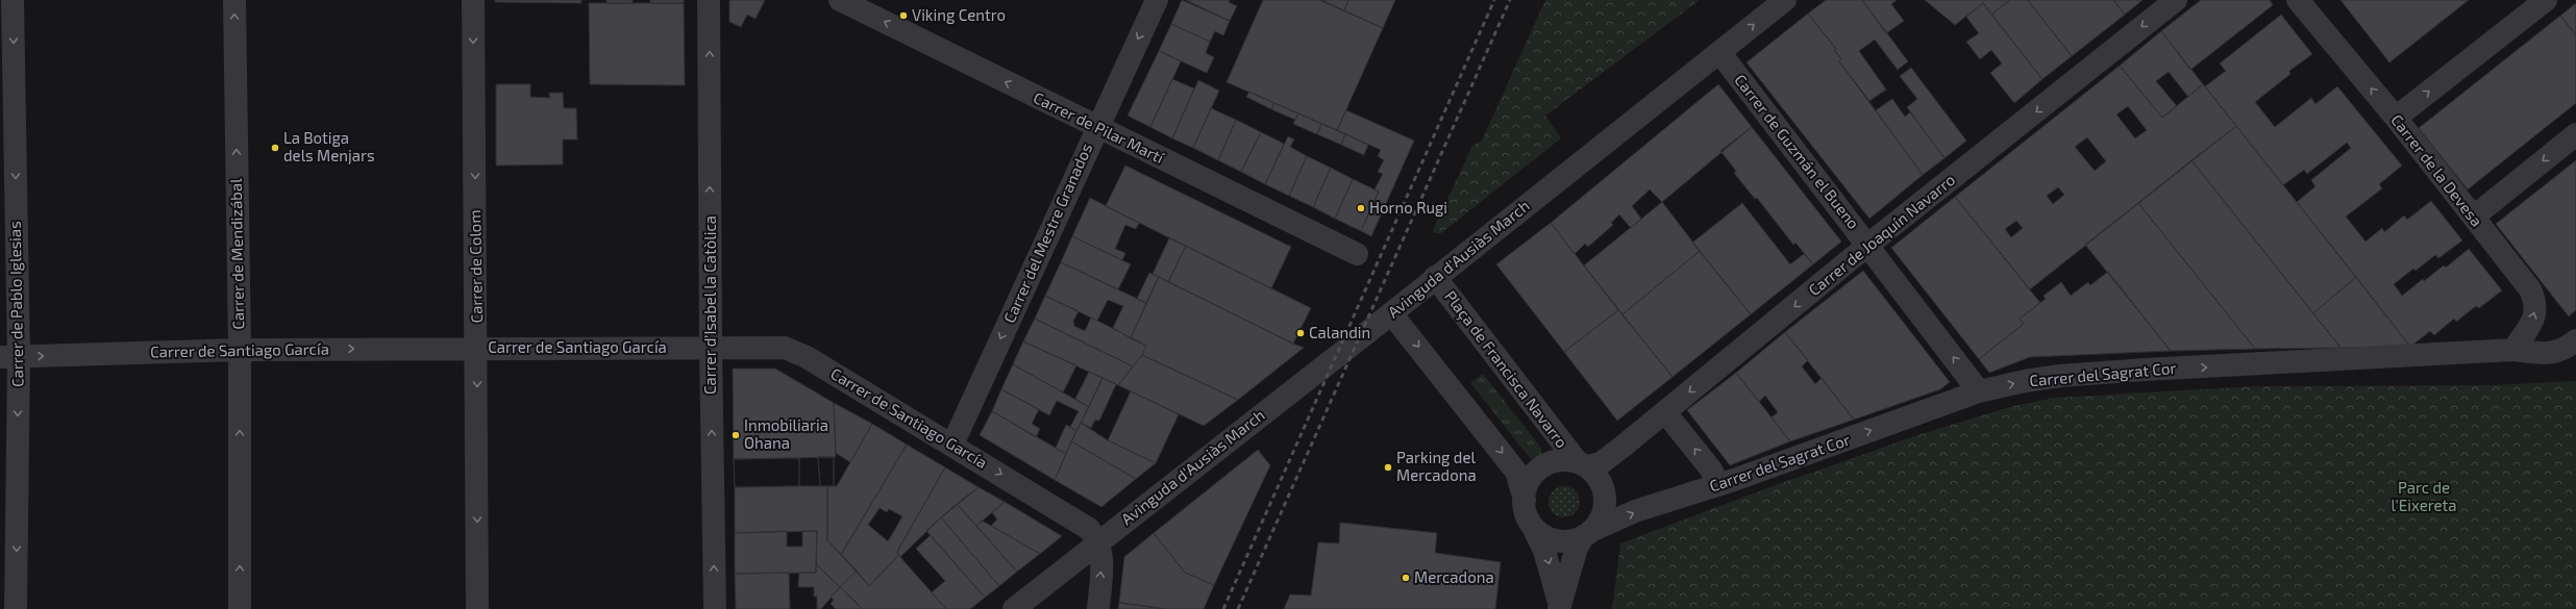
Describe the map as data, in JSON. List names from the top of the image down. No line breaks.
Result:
{"streets":{"street":["Carrer de Pilar Martí","Carrer de Guzmán el Bueno","Carrer de la Devesa","Carrer del Mestre Granados","Carrer de Joaquín Navarro","Carrer de Mendizábal","Avinguda d'Ausiàs March","Carrer de Colom","Carrer de Pablo Iglesias","Carrer d'Isabel la Catòlica","Carrer de Santiago García","Plaça de Francisca Navarro","Carrer del Sagrat Cor"]},"crossings":[["Carrer de Pilar Martí","Carrer del Mestre Granados"],["Carrer de Guzmán el Bueno","Carrer de Joaquín Navarro"],["Carrer de Guzmán el Bueno","Avinguda d'Ausiàs March"],["Carrer de Guzmán el Bueno","Carrer del Sagrat Cor"],["Carrer de la Devesa","Carrer del Sagrat Cor"],["Carrer del Mestre Granados","Carrer de Santiago García"],["Carrer de Joaquín Navarro","Plaça de Francisca Navarro"],["Carrer de Joaquín Navarro","Carrer del Sagrat Cor"],["Carrer de Mendizábal","Carrer de Santiago García"],["Avinguda d'Ausiàs March","Carrer de Santiago García"],["Avinguda d'Ausiàs March","Plaça de Francisca Navarro"],["Carrer de Colom","Carrer de Santiago García"],["Carrer de Pablo Iglesias","Carrer de Santiago García"],["Carrer d'Isabel la Catòlica","Carrer de Santiago García"],["Plaça de Francisca Navarro","Carrer del Sagrat Cor"]],"one_way":["Carrer de Pilar Martí","Carrer de Guzmán el Bueno","Carrer de la Devesa","Carrer del Mestre Granados","Carrer de Joaquín Navarro","Carrer de Mendizábal","Carrer de Colom","Carrer de Pablo Iglesias","Carrer d'Isabel la Catòlica","Carrer de Santiago García","Carrer del Sagrat Cor"],"parks":["Parc de l'Eixereta"],"places":["Viking Centro","La Botiga dels Menjars","Horno Rugi","Calandin","Inmobiliaria Ohana","Parking del Mercadona","Mercadona"]}
